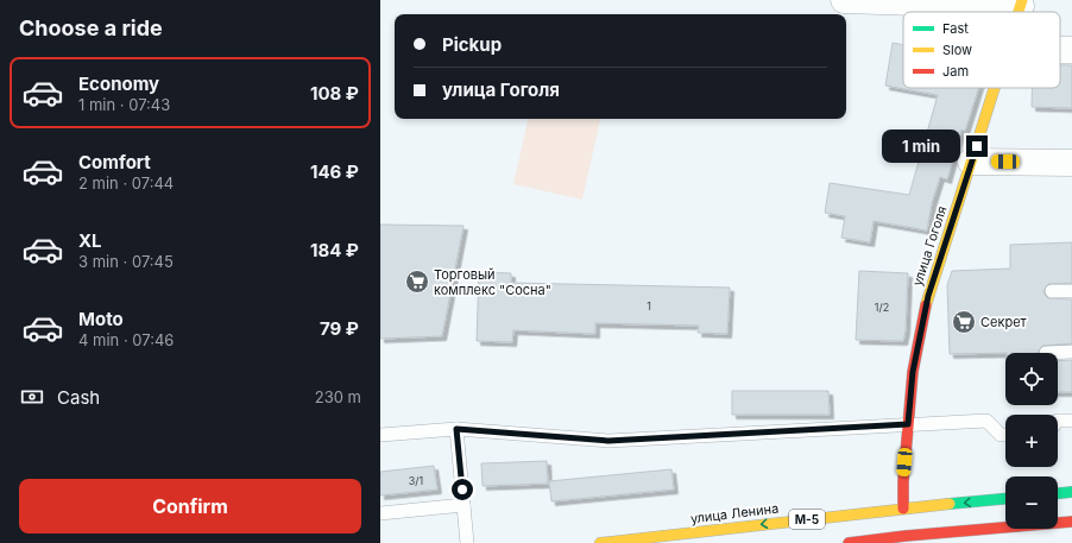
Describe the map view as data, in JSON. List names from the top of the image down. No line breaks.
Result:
{"streets":{"main road":["улица Гоголя","улица Ленина","М-5"]},"crossings":[["улица Гоголя","улица Ленина"]],"places":{"supermarket":["Торговый комплекс \"Сосна\"","Секрет"]},"house_numbers":["1","1/2","3/1"],"legend":["Fast","Slow","Jam"],"page":{"heading":"Choose a ride","banner":["Pickup","улица Гоголя"],"list":[{"name":"Economy","note":"1 min · 07:43","value":"108 ₽"},{"name":"Comfort","note":"2 min · 07:44","value":"146 ₽"},{"name":"XL","note":"3 min · 07:45","value":"184 ₽"},{"name":"Moto","note":"4 min · 07:46","value":"79 ₽"}],"bubble":"1 min","map_buttons":["+","−"],"pay":["Cash","230 m"],"buttons":"Confirm"}}
